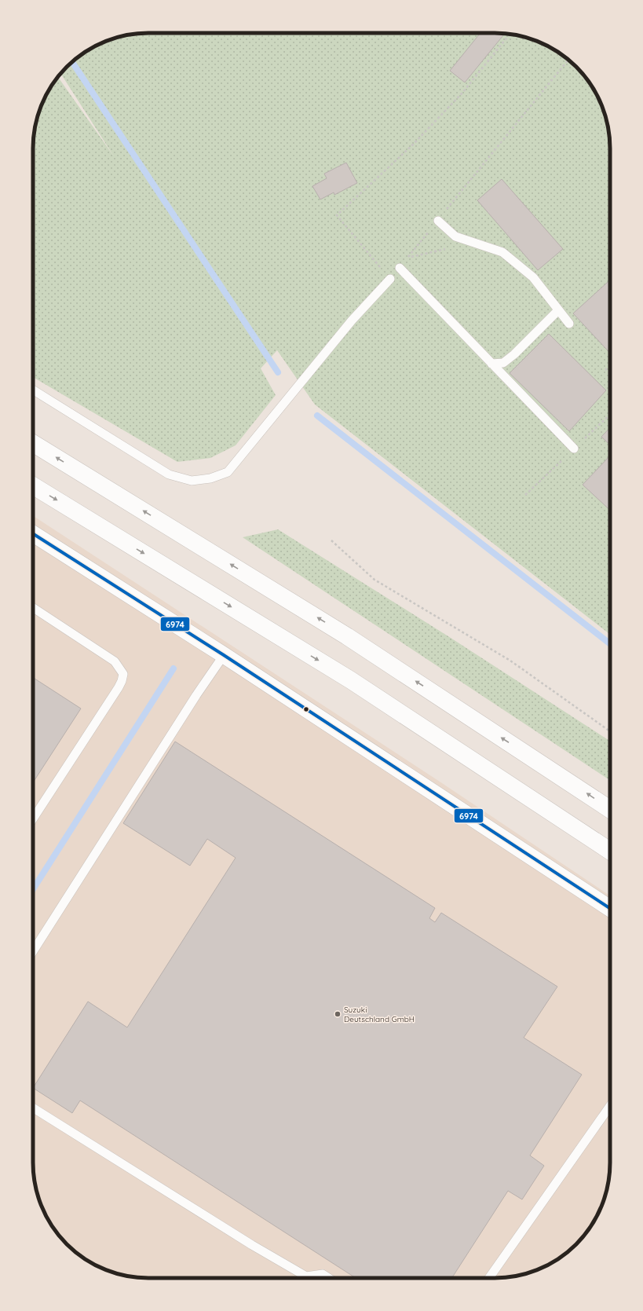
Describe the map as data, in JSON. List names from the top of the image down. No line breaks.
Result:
{"places":["Suzuki Deutschland GmbH"],"lines":["transit line 6974"]}
